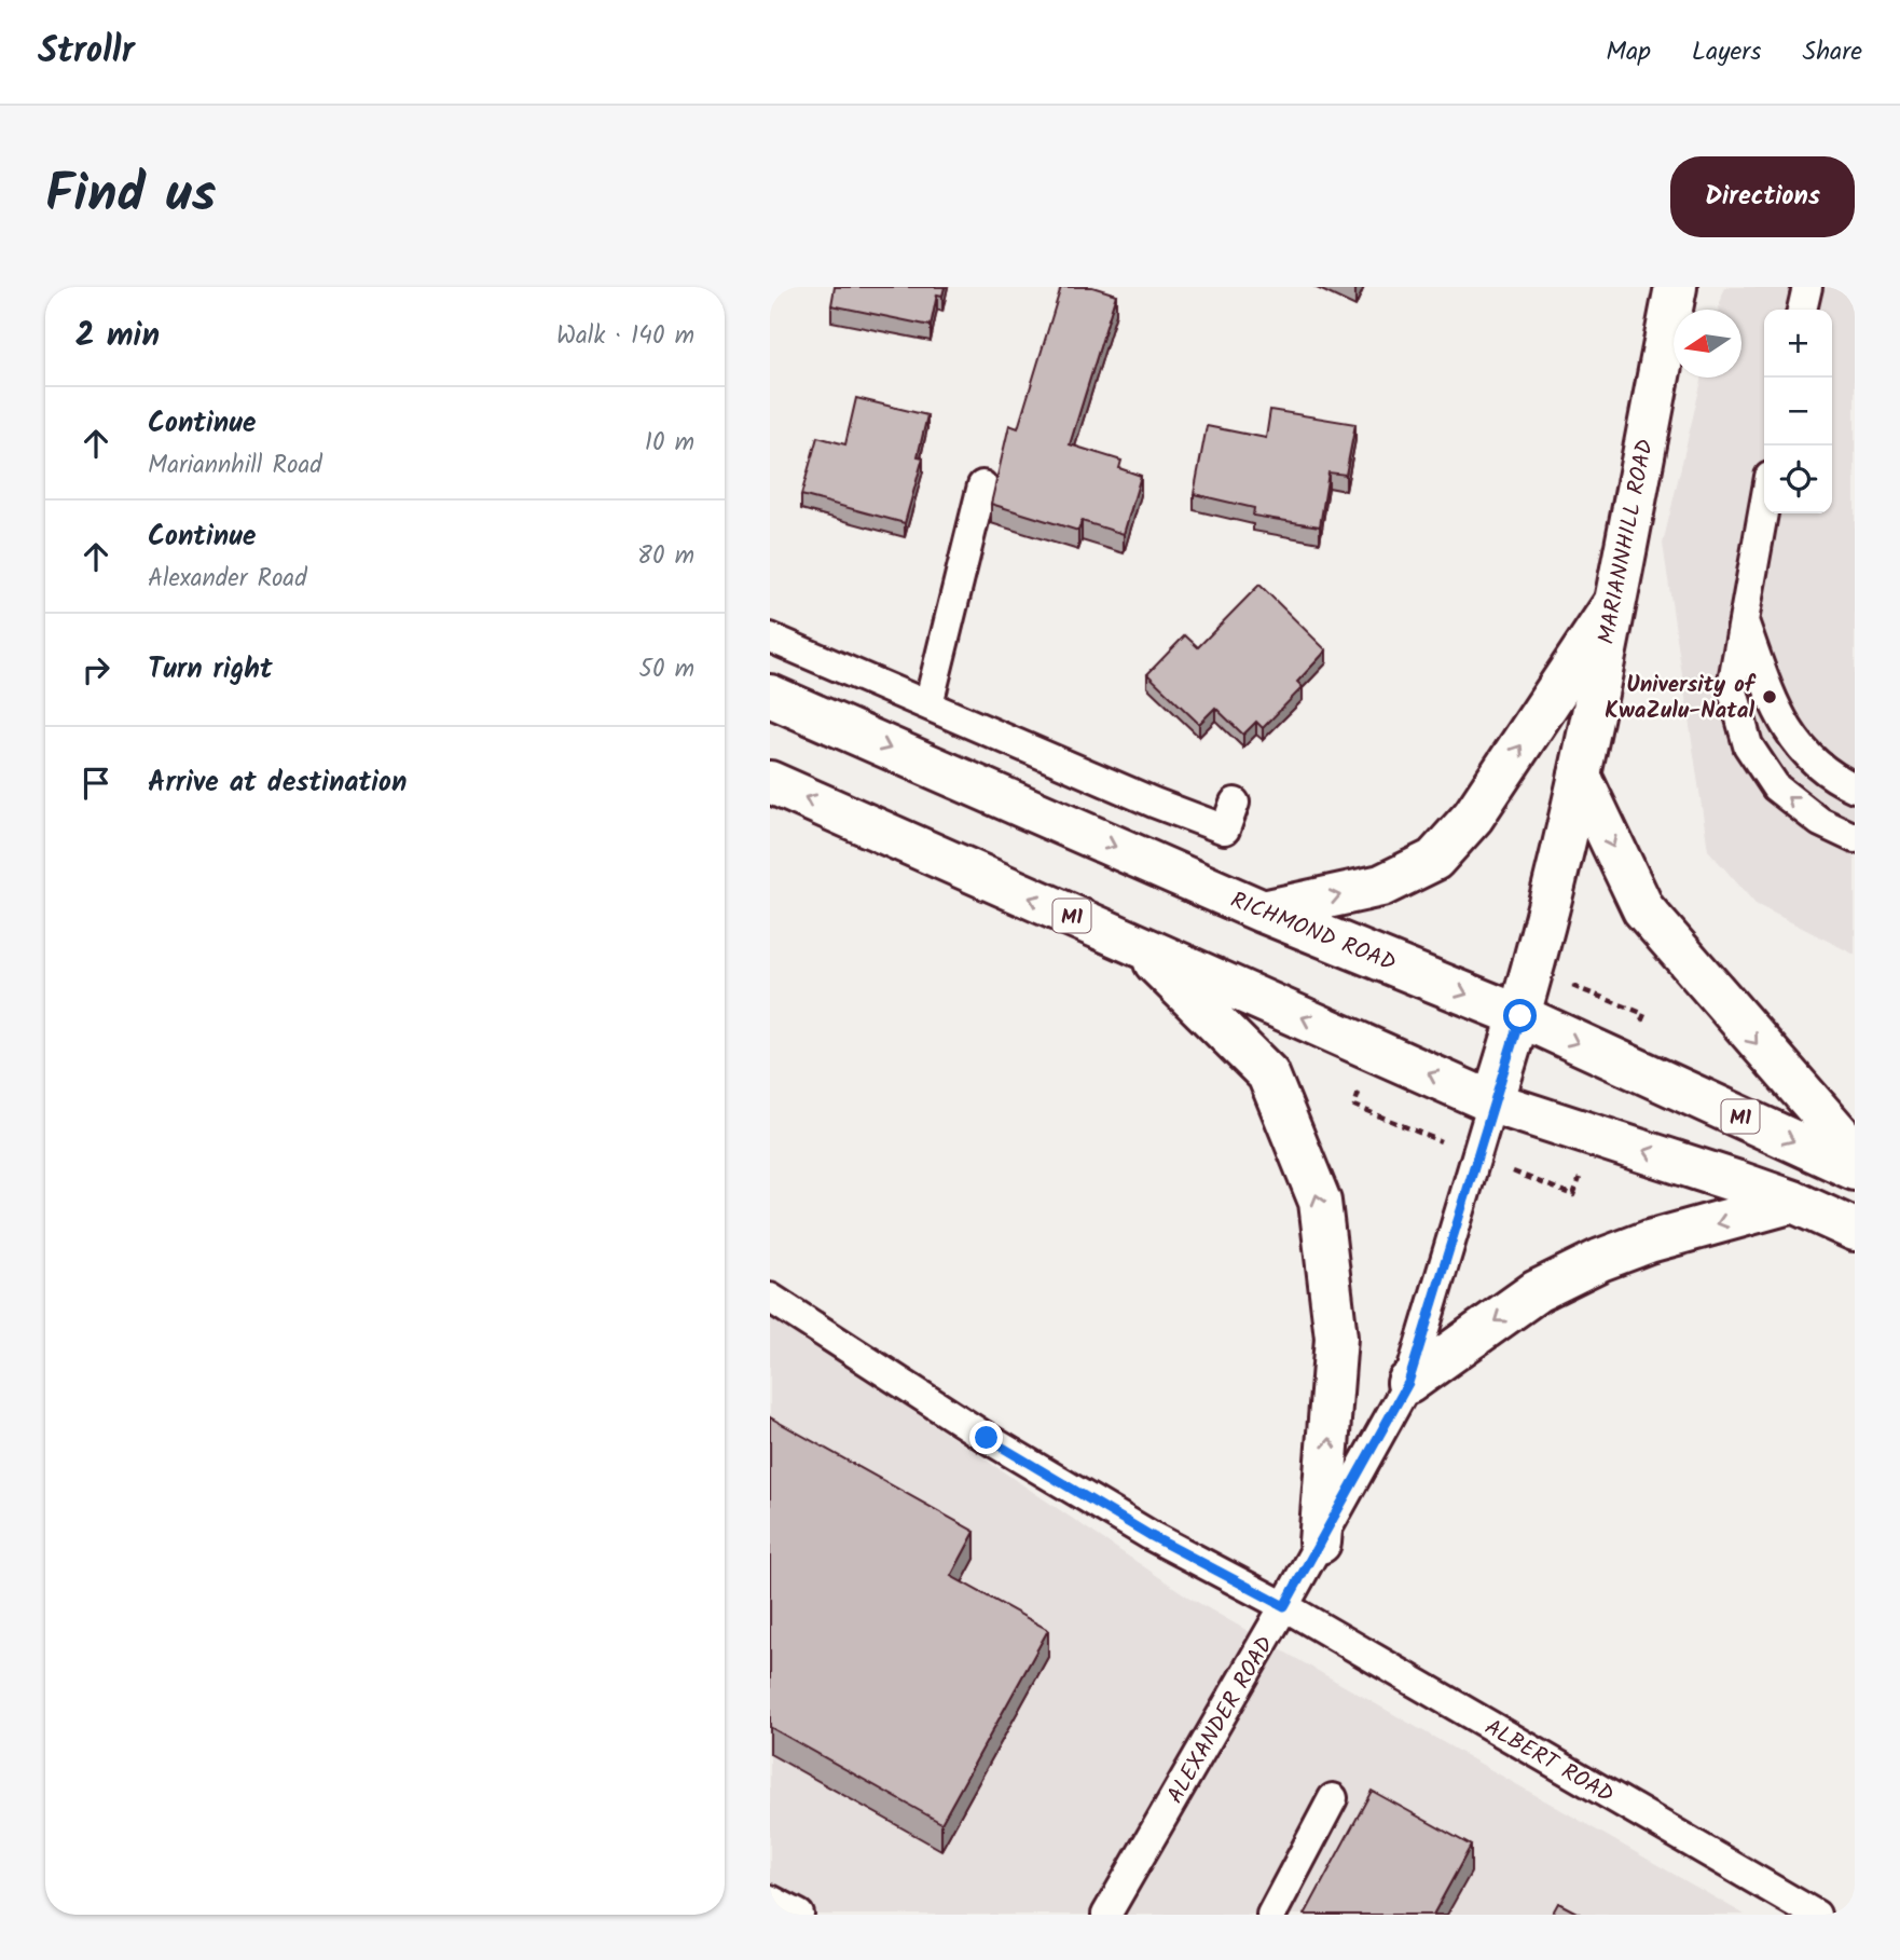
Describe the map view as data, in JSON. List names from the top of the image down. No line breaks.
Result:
{"streets":{"main road":["MARIANNHILL ROAD","M1","RICHMOND ROAD"],"lane":["ALEXANDER ROAD","ALBERT ROAD"]},"crossings":[["MARIANNHILL ROAD","M1"],["MARIANNHILL ROAD","RICHMOND ROAD"],["MARIANNHILL ROAD","ALEXANDER ROAD"],["M1","ALEXANDER ROAD"],["ALEXANDER ROAD","ALBERT ROAD"]],"places":["University of KwaZulu-Natal"],"north":"left","page":{"header":"Strollr","nav":["Map","Layers","Share"],"title":"Find us","buttons":"Directions","heading":["2 min","Walk · 140 m"],"map_buttons":["+","−"],"list":[["Continue","Mariannhill Road","10 m"],["Continue","Alexander Road","80 m"],["Turn right","50 m"],"Arrive at destination"]}}
